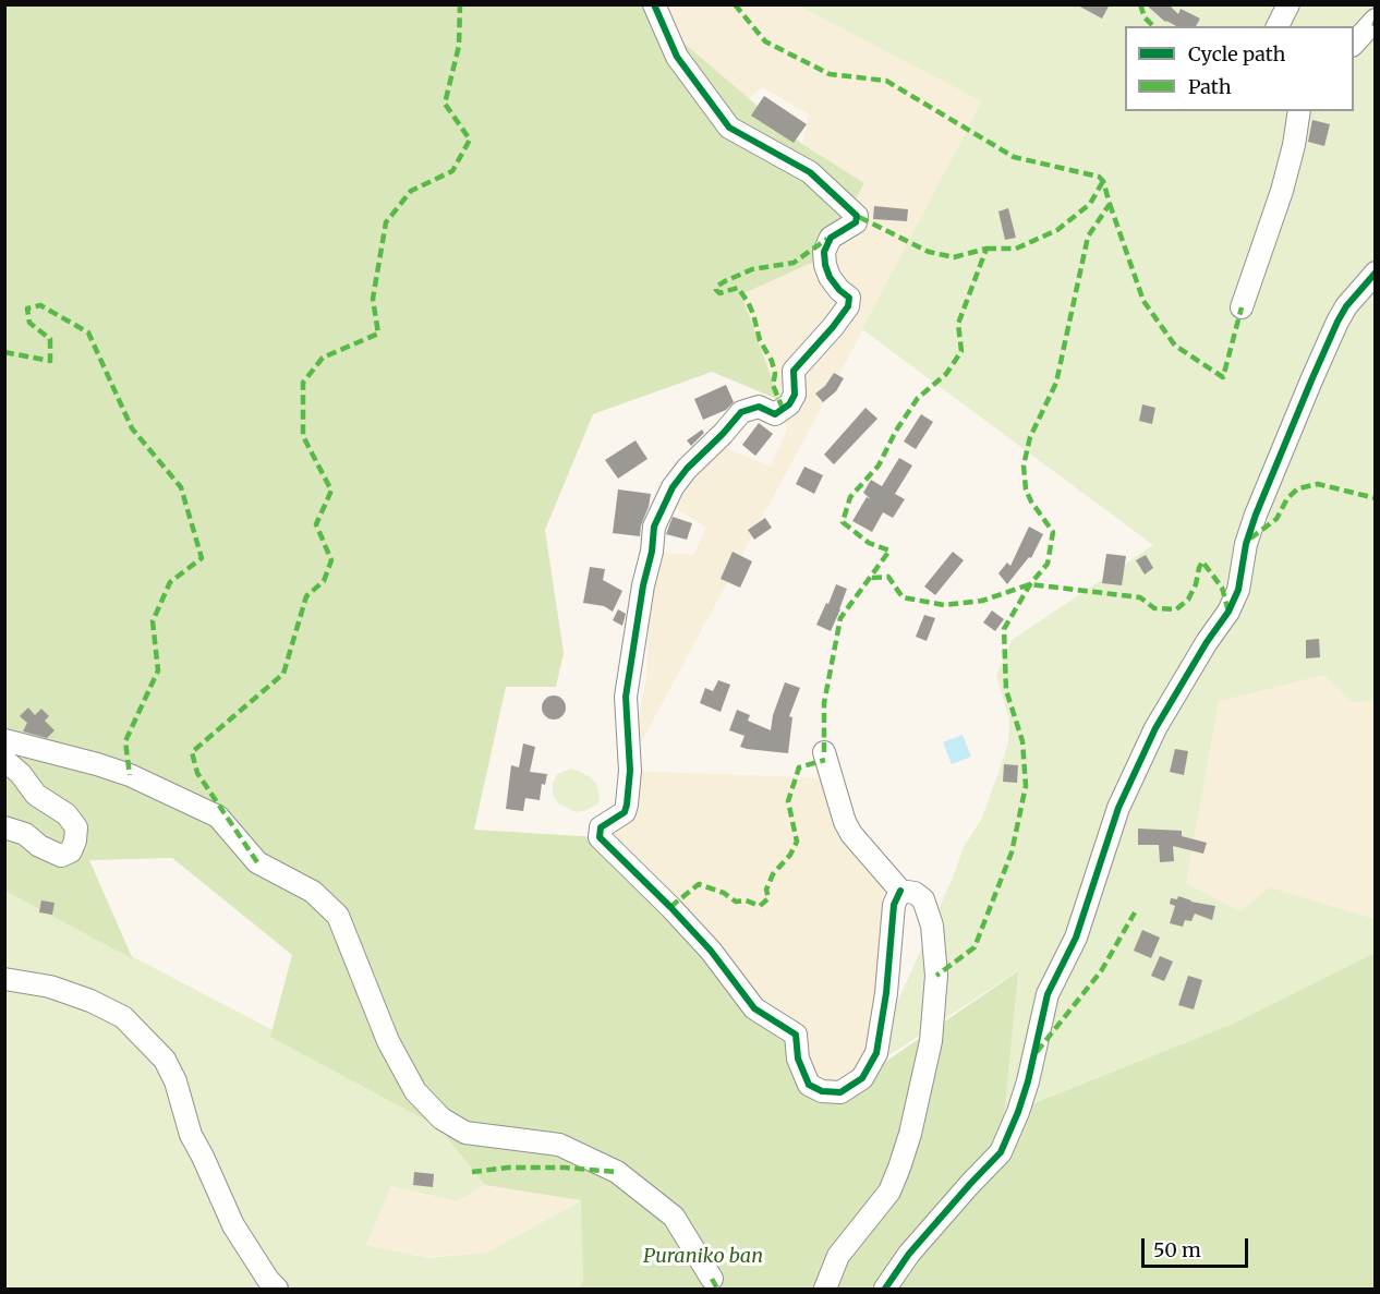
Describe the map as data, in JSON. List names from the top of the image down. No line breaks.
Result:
{"parks":["Puraniko ban"],"legend":["Cycle path","Path"],"scale_bar":"50 m"}
